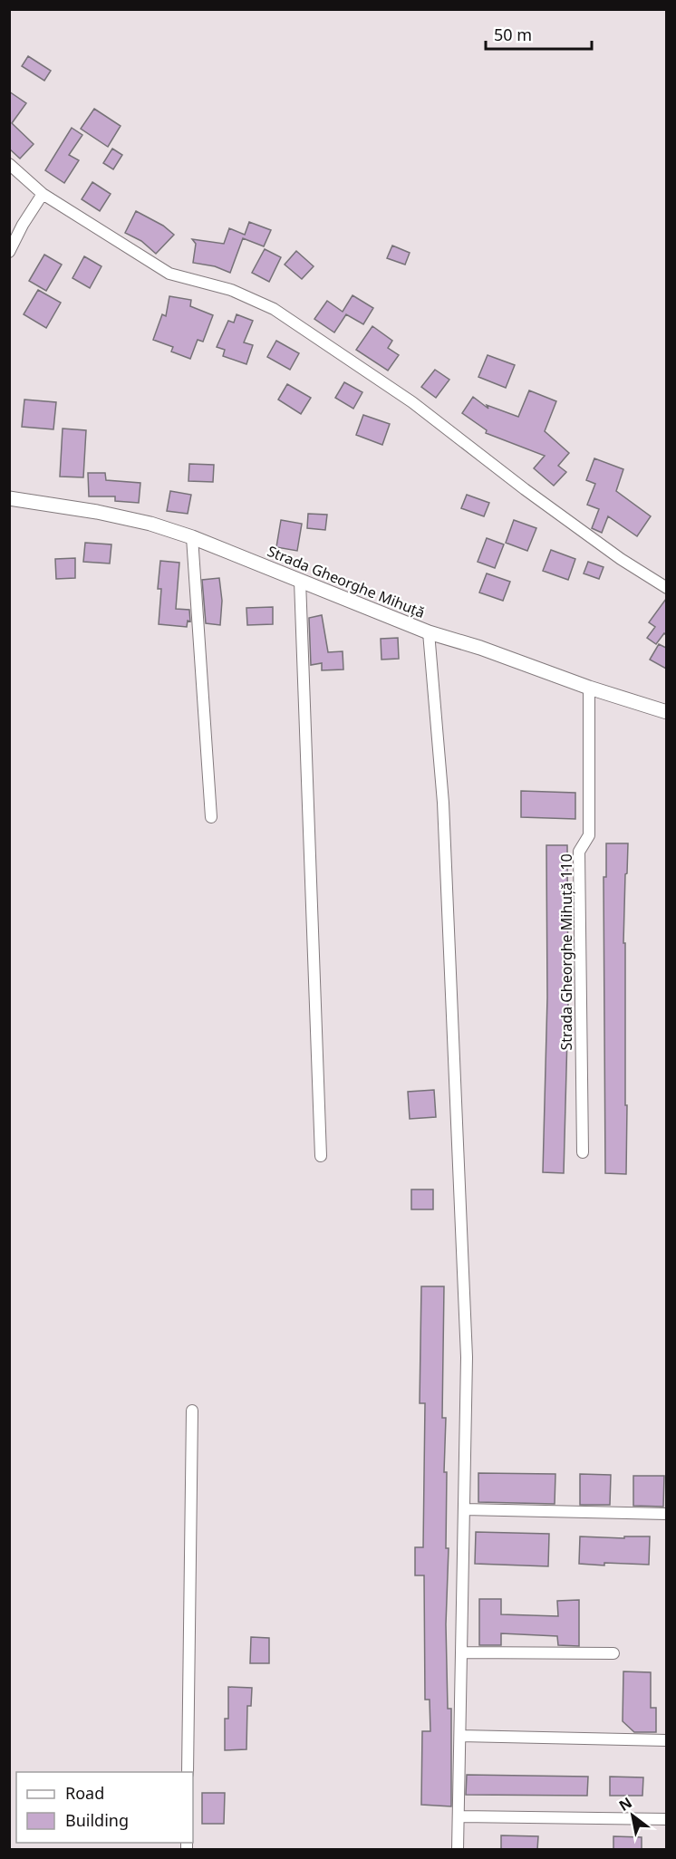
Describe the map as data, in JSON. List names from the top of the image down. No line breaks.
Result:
{"streets":{"street":["Strada Gheorghe Mihuță","Strada Gheorghe Mihuță 110"]},"crossings":[["Strada Gheorghe Mihuță","Strada Gheorghe Mihuță 110"]],"legend":["Road","Building"],"scale_bar":"50 m","north":"top left"}
